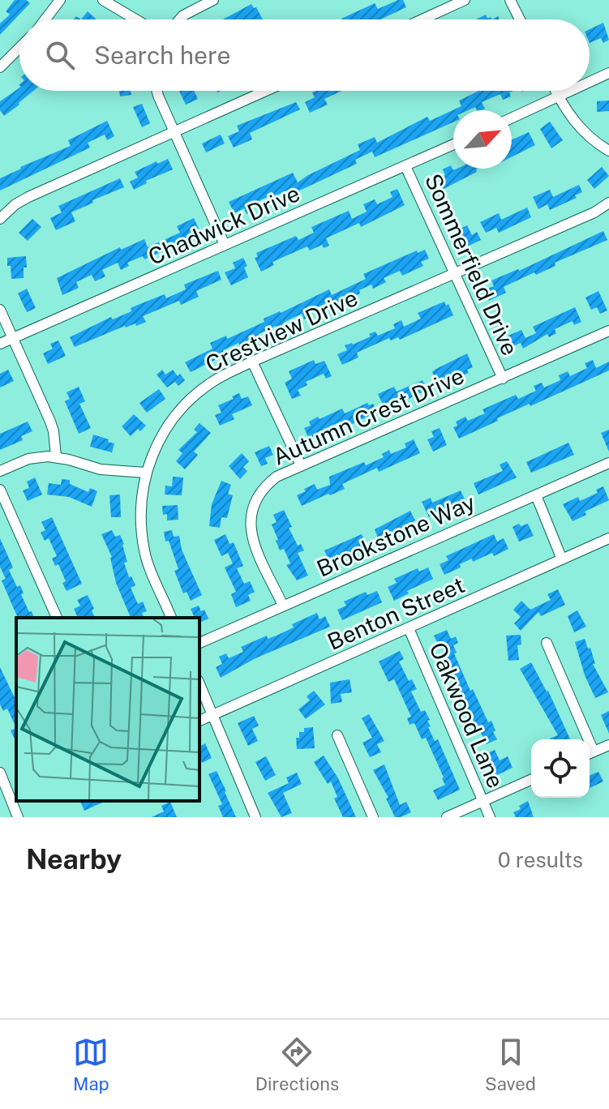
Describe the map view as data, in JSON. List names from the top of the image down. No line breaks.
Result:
{"streets":{"street":["Chadwick Drive","Sommerfield Drive","Crestview Drive","Autumn Crest Drive","Brookstone Way","Benton Street","Oakwood Lane"]},"crossings":[["Chadwick Drive","Sommerfield Drive"],["Sommerfield Drive","Crestview Drive"],["Sommerfield Drive","Autumn Crest Drive"],["Autumn Crest Drive","Brookstone Way"],["Benton Street","Oakwood Lane"]],"north":"top right","page":{"search":"Search here","heading":["Nearby","0 results"],"nav":["Map","Directions","Saved"]}}
